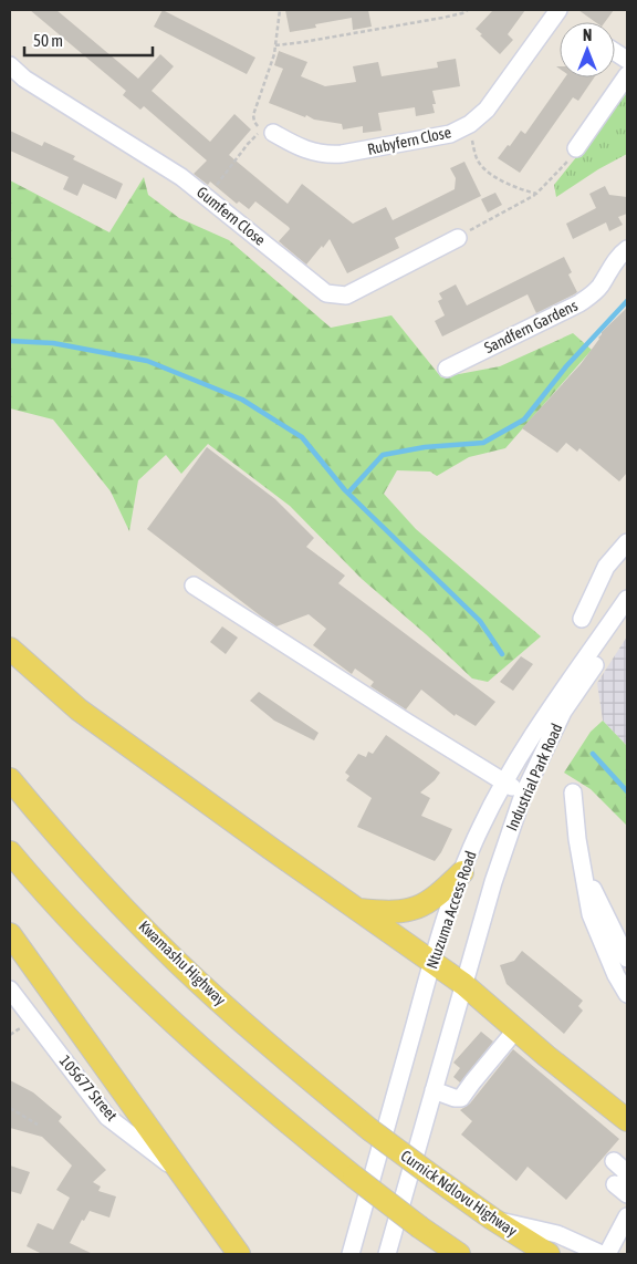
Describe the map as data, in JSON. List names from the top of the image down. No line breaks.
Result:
{"streets":{"main road":["Kwamashu Highway","Curnick Ndlovu Highway"],"street":["Rubyfern Close","Gumfern Close","Sandfern Gardens","Industrial Park Road","Ntuzuma Access Road","105677 Street"]},"crossings":[["Kwamashu Highway","Curnick Ndlovu Highway"]],"scale_bar":"50 m","north":"top"}
